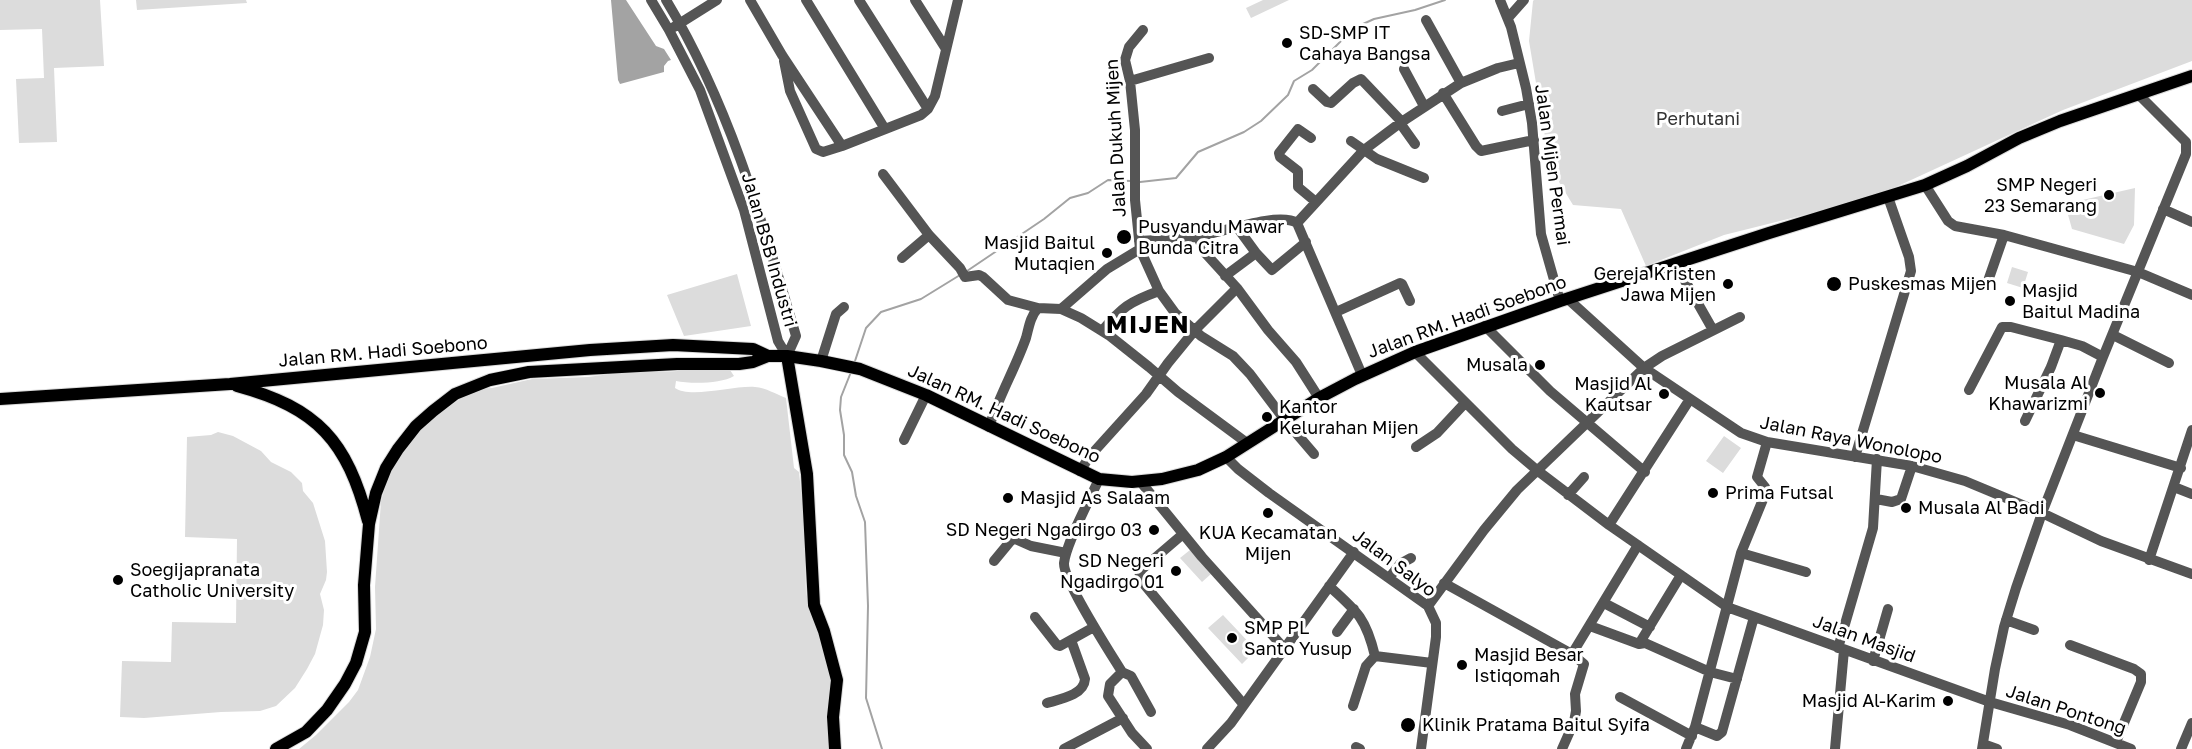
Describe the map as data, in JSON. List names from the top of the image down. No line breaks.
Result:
{"streets":{"main road":["Jalan RM. Hadi Soebono"],"street":["Jalan Dukuh Mijen","Jalan Mijen Permai","Jalan BSB Industri","Jalan Raya Wonolopo","Jalan Salyo","Jalan Masjid","Jalan Pontong"]},"crossings":[["Jalan Dukuh Mijen","Jalan RM. Hadi Soebono"],["Jalan Mijen Permai","Jalan RM. Hadi Soebono"],["Jalan Mijen Permai","Jalan Raya Wonolopo"],["Jalan BSB Industri","Jalan RM. Hadi Soebono"],["Jalan RM. Hadi Soebono","Jalan Raya Wonolopo"],["Jalan RM. Hadi Soebono","Jalan Salyo"],["Jalan RM. Hadi Soebono","Jalan Masjid"],["Jalan Masjid","Jalan Pontong"]],"districts":["MIJEN"],"parks":["Perhutani"],"places":["SD-SMP IT Cahaya Bangsa","SMP Negeri 23 Semarang","Pusyandu Mawar Bunda Citra","Masjid Baitul Mutaqien","Gereja Kristen Jawa Mijen","Puskesmas Mijen","Masjid Baitul Madina","Musala","Musala Al Khawarizmi","Masjid Al Kautsar","Kantor Kelurahan Mijen","Prima Futsal","Masjid As Salaam","Musala Al Badi","KUA Kecamatan Mijen","SD Negeri Ngadirgo 03","SD Negeri Ngadirgo 01","Soegijapranata Catholic University","SMP PL Santo Yusup","Masjid Besar Istiqomah","Masjid Al-Karim","Klinik Pratama Baitul Syifa"]}
